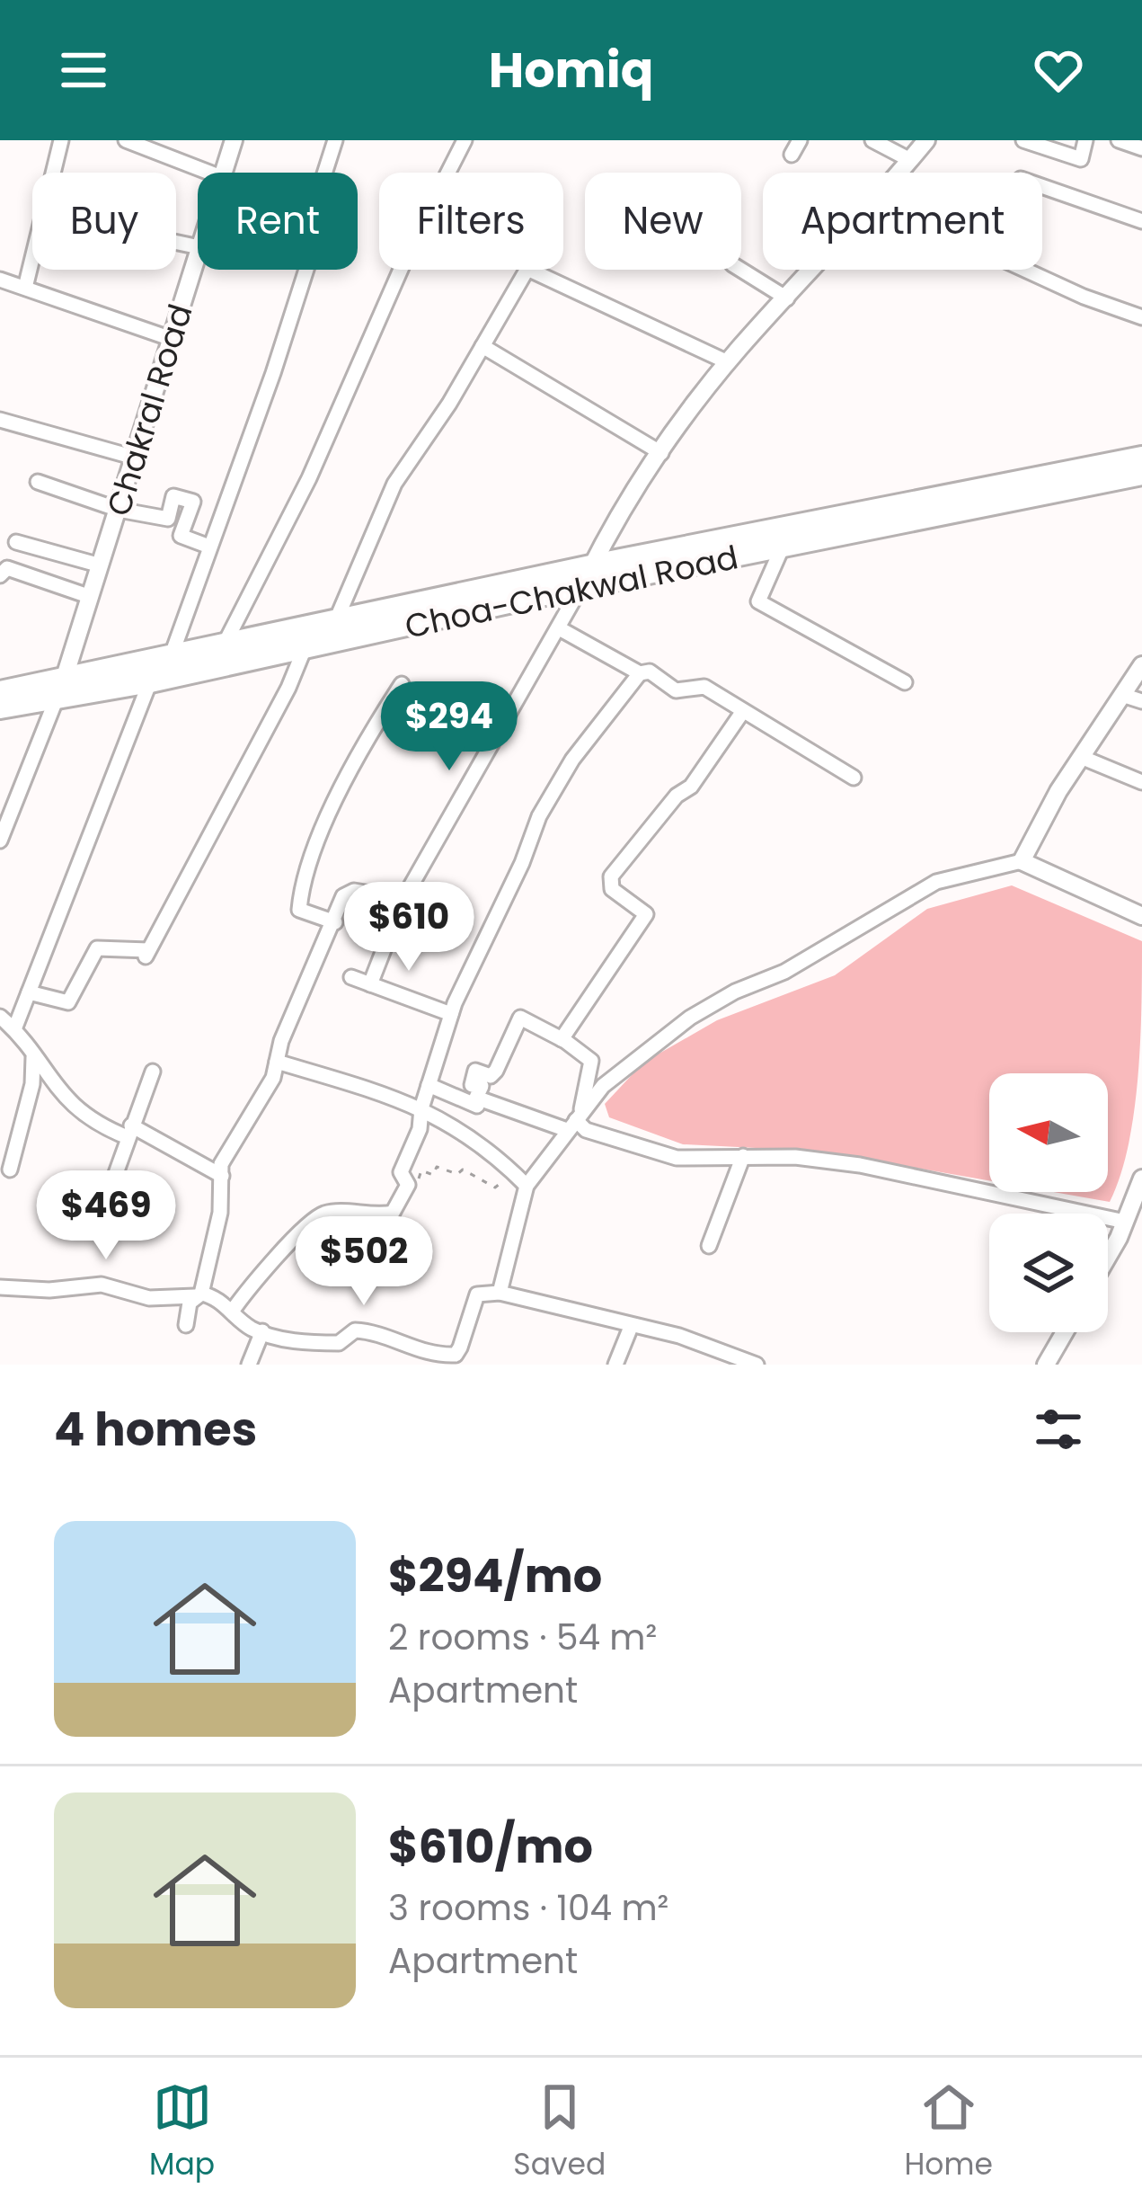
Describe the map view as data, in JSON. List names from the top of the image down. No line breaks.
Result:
{"streets":{"highway":["Choa-Chakwal Road"],"street":["Chakral Road"]},"crossings":[["Chakral Road","Choa-Chakwal Road"]],"north":"left","page":{"header":"Homiq","chip":["Buy","Rent","Filters","New","Apartment"],"price":["$294","$610","$469","$502"],"heading":"4 homes","list":[{"name":"$294/mo","note":"2 rooms · 54 m² · Apartment"},{"name":"$610/mo","note":"3 rooms · 104 m² · Apartment"}],"tabs":["Map","Saved","Home"]}}
